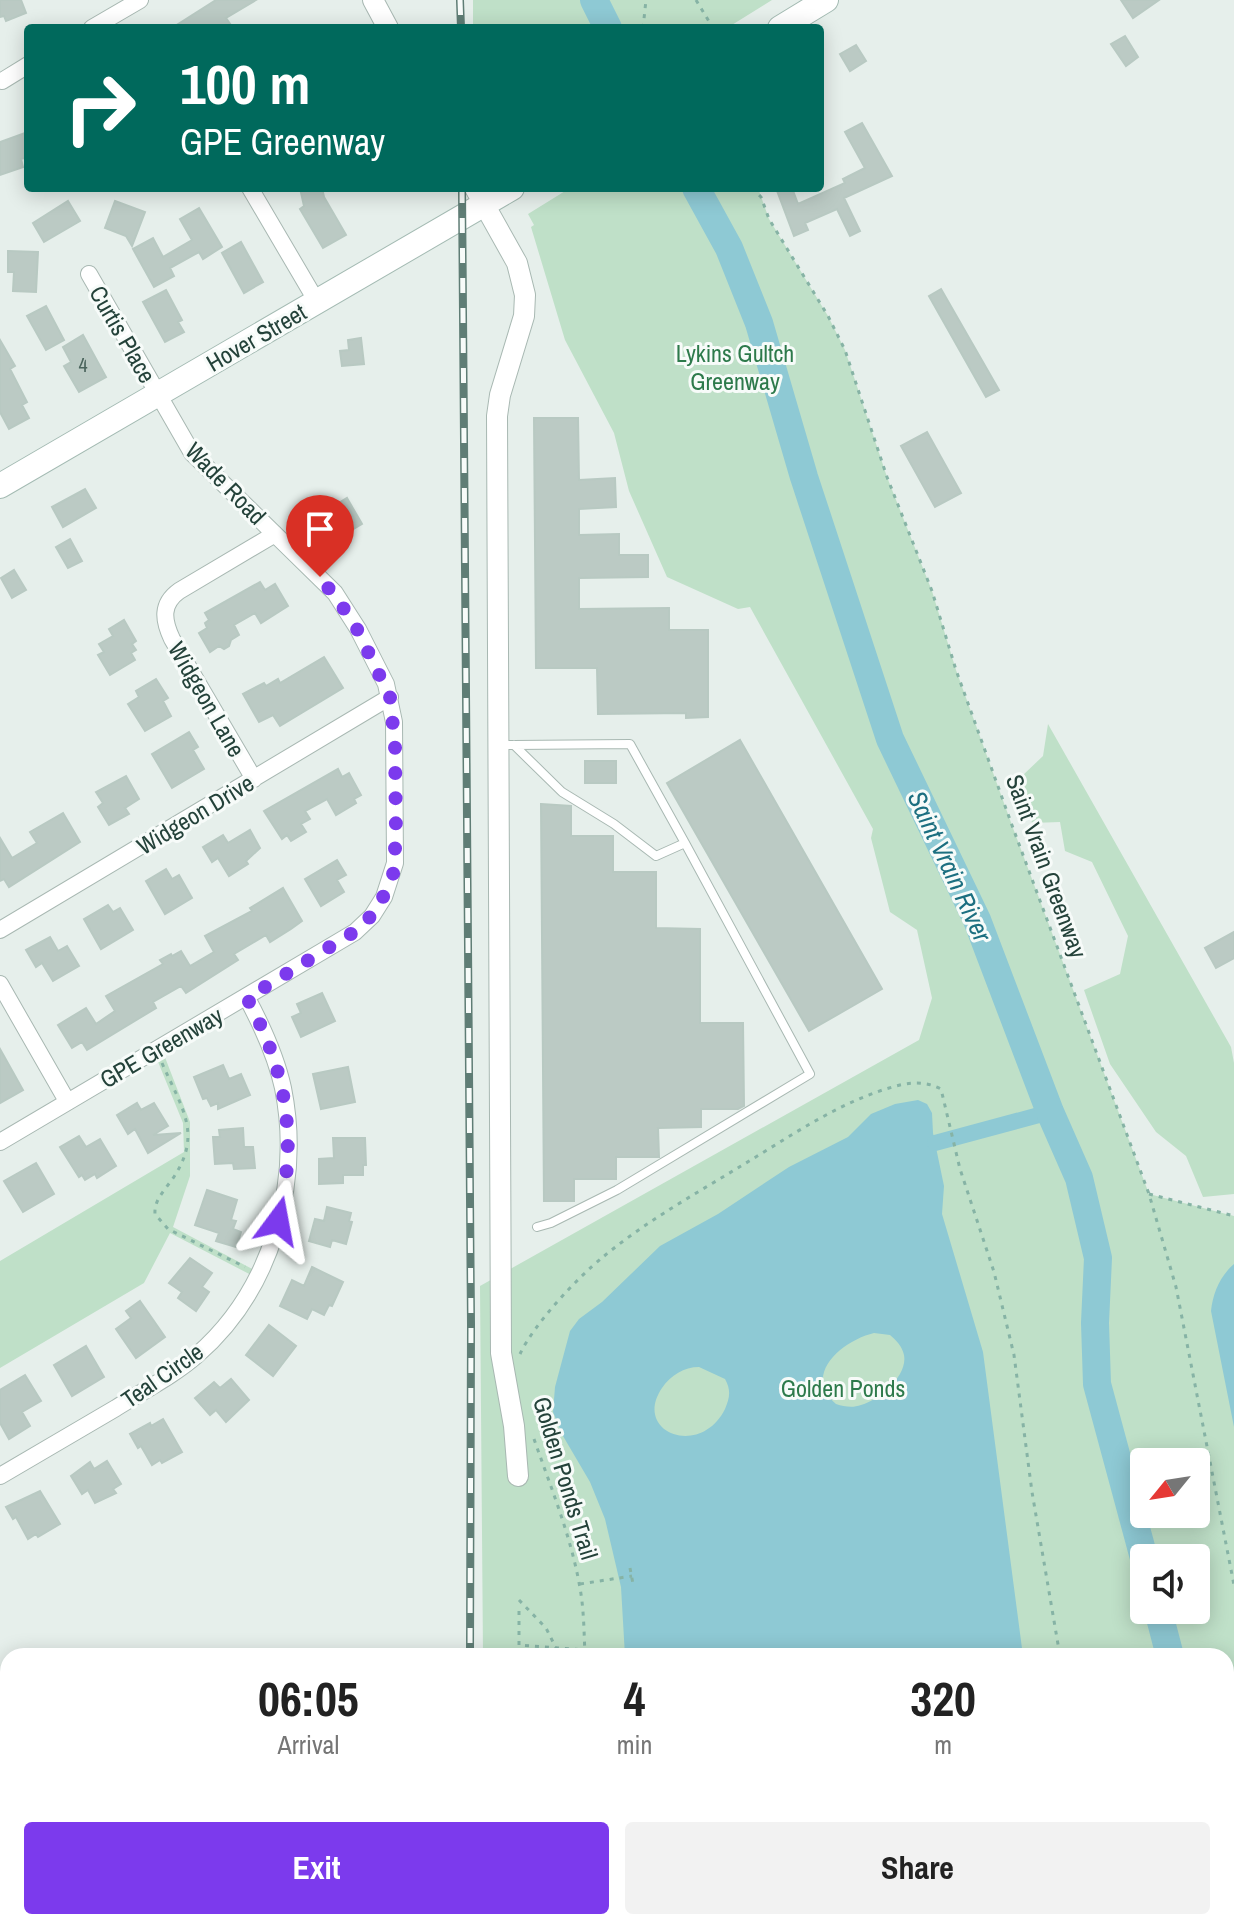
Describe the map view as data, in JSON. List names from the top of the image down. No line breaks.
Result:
{"streets":{"main road":["Hover Street"],"street":["Curtis Place","Wade Road","Widgeon Lane","Widgeon Drive","GPE Greenway","Teal Circle"],"path":["Saint Vrain Greenway","Golden Ponds Trail"]},"crossings":[["Curtis Place","Hover Street"],["Curtis Place","Wade Road"],["Wade Road","Widgeon Lane"],["Wade Road","Widgeon Drive"],["Wade Road","GPE Greenway"],["Widgeon Lane","Widgeon Drive"],["Widgeon Drive","GPE Greenway"],["GPE Greenway","Teal Circle"]],"water":["Saint Vrain River"],"parks":["Lykins Gultch Greenway","Golden Ponds"],"house_numbers":["4"],"north":"bottom left","page":{"turn":["100 m","GPE Greenway"],"eta":["06:05","Arrival","4","min","320","m"],"buttons":["Exit","Share"]}}
